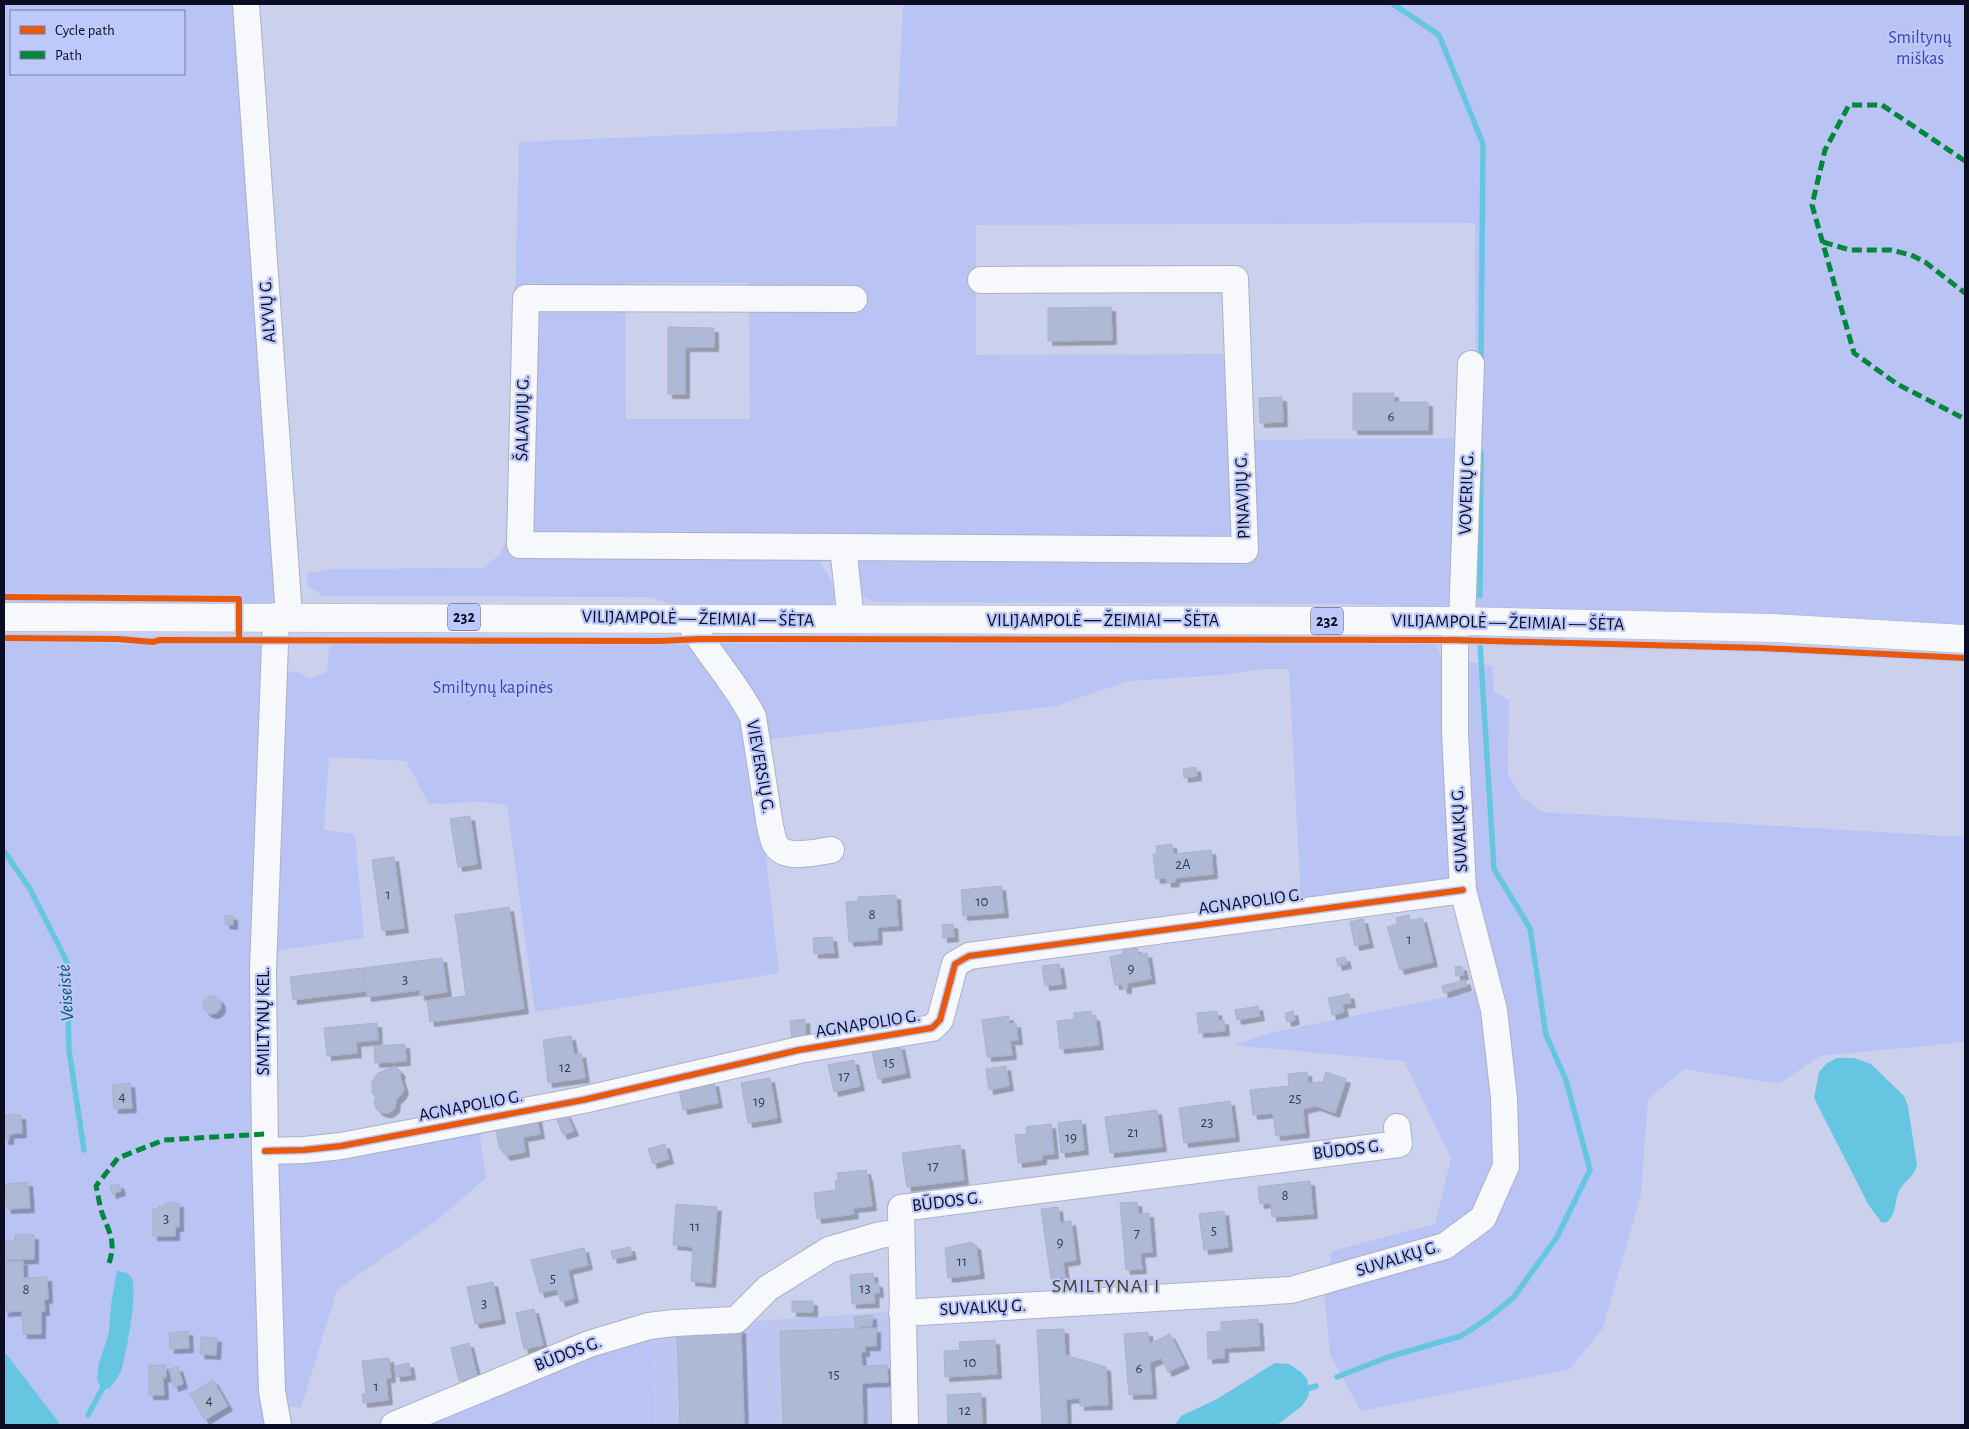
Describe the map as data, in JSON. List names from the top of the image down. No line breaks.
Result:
{"streets":{"main road":["232","VILIJAMPOLĖ — ŽEIMIAI — ŠĖTA"],"street":["ALYVŲ G.","ŠALAVIJŲ G.","VOVERIŲ G.","PINAVIJŲ G.","VIEVERSIŲ G.","SUVALKŲ G.","AGNAPOLIO G.","SMILTYNŲ KEL.","BŪDOS G."]},"crossings":[["ALYVŲ G.","VILIJAMPOLĖ — ŽEIMIAI — ŠĖTA"],["ALYVŲ G.","SMILTYNŲ KEL."],["ŠALAVIJŲ G.","PINAVIJŲ G."],["VOVERIŲ G.","VILIJAMPOLĖ — ŽEIMIAI — ŠĖTA"],["VOVERIŲ G.","SUVALKŲ G."],["VILIJAMPOLĖ — ŽEIMIAI — ŠĖTA","VIEVERSIŲ G."],["VILIJAMPOLĖ — ŽEIMIAI — ŠĖTA","SUVALKŲ G."],["VILIJAMPOLĖ — ŽEIMIAI — ŠĖTA","SMILTYNŲ KEL."],["SUVALKŲ G.","AGNAPOLIO G."],["AGNAPOLIO G.","SMILTYNŲ KEL."]],"districts":["SMILTYNAI I"],"water":["Veiseistė"],"parks":["Smiltynų miškas","Smiltynų kapinės"],"house_numbers":["6","2A","1","10","8","1","9","3","15","12","17","4","25","19","23","21","19","17","8","3","11","5","7","9","11","5","13","8","3","10","6","15","1","4","12"],"legend":["Cycle path","Path"]}
